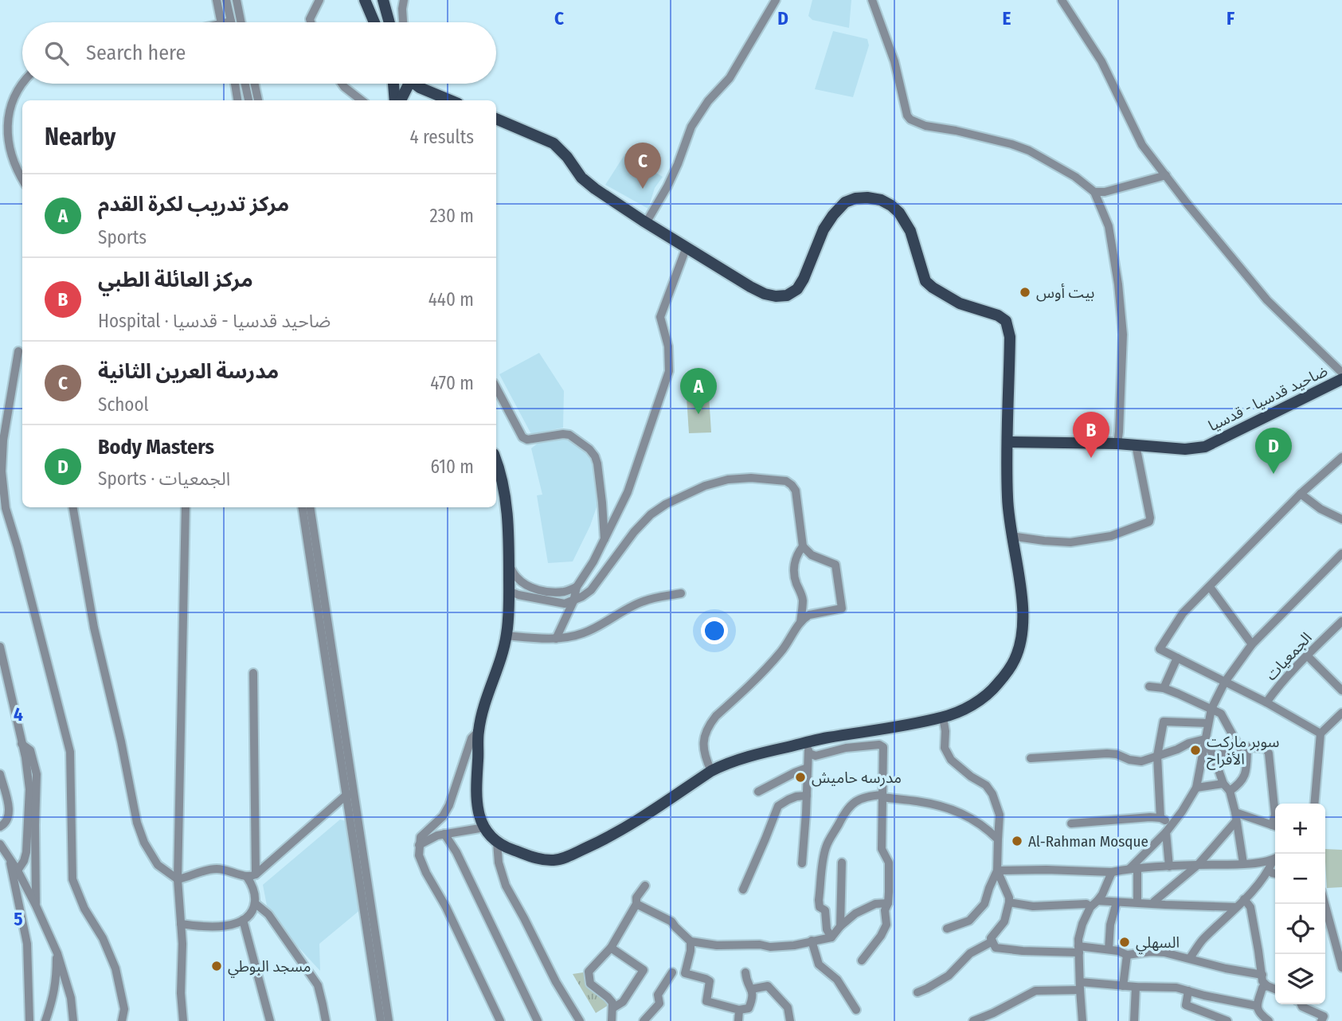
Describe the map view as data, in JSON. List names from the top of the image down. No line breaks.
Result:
{"streets":{"main road":["ضاحيد قدسيا - قدسيا"],"street":["الجمعيات"]},"places":["بيت أوس","سوبر ماركت الأفراح","مدرسه حاميش","Al-Rahman Mosque","السهلي","مسجد البوطي"],"page":{"search":"Search here","heading":["Nearby","4 results"],"pins":["C","A","B","D"],"list":[{"mark":"A","name":"مركز تدريب لكرة القدم","note":"Sports","value":"230 m"},{"mark":"B","name":"مركز العائلة الطبي","note":"Hospital · ضاحيد قدسيا - قدسيا","value":"440 m"},{"mark":"C","name":"مدرسة العرين الثانية","note":"School","value":"470 m"},{"mark":"D","name":"Body Masters","note":"Sports · الجمعيات","value":"610 m"}],"map_buttons":["+","−"]},"grid":{"columns":["C","D","E","F"],"rows":["4","5"]}}
